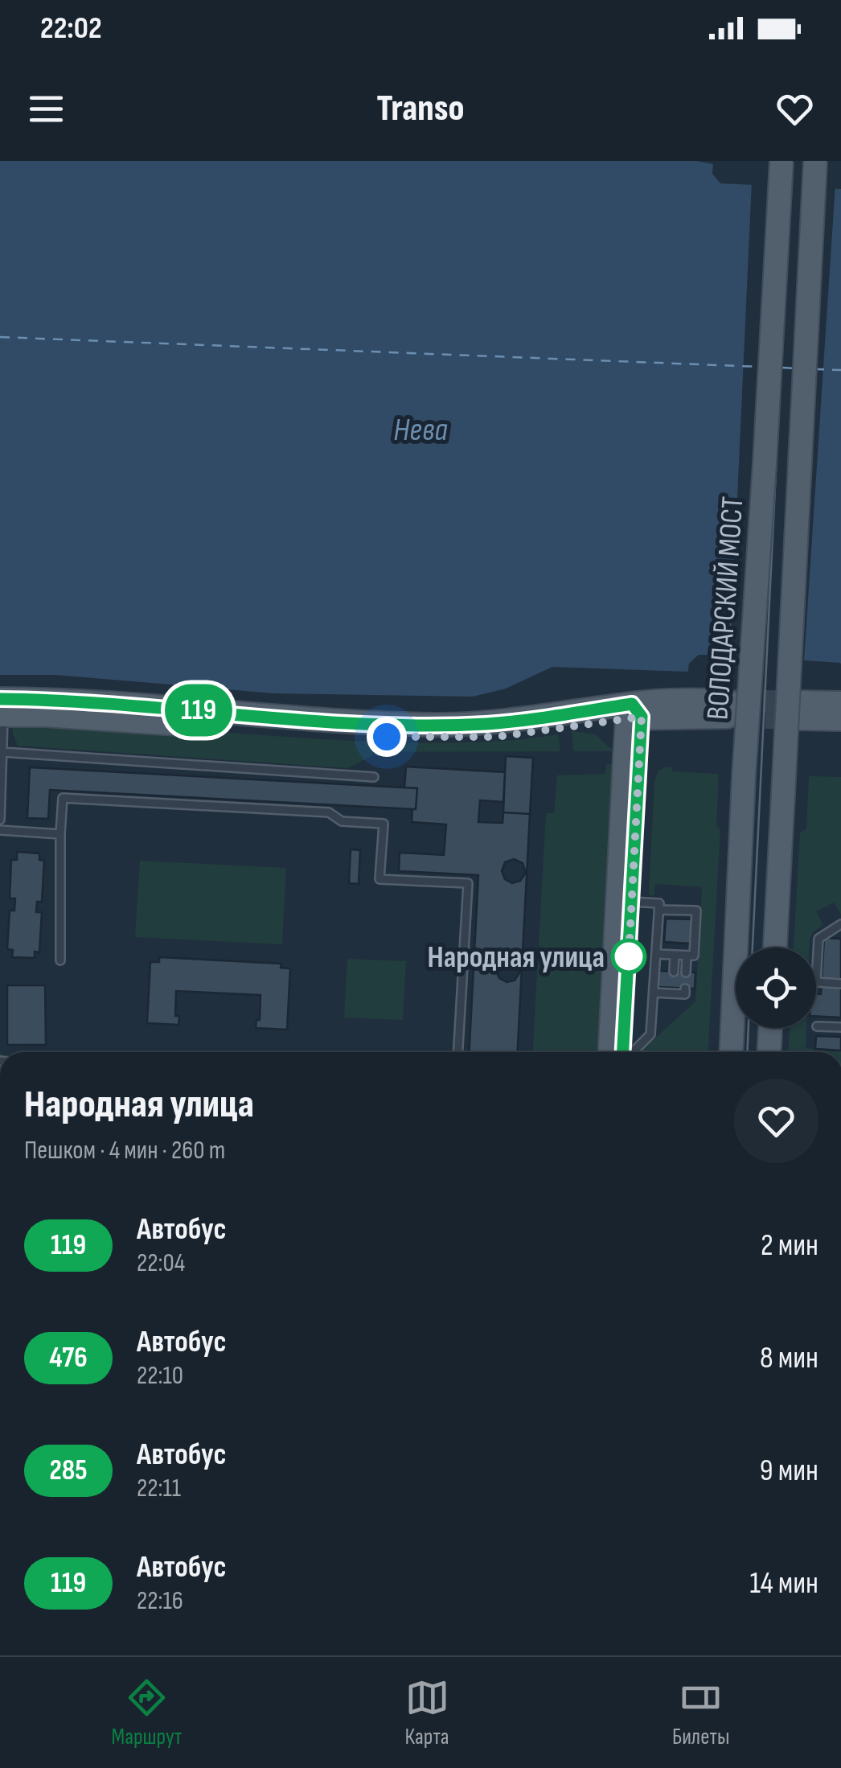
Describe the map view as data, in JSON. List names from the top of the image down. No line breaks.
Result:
{"streets":{"main road":["ВОЛОДАРСКИЙ МОСТ"]},"water":["Нева"],"places":["Народная улица"],"lines":["bus line 119"],"page":{"status":"22:02","header":"Transo","on_map":"119","heading":["Народная улица","Пешком · 4 мин · 260 m"],"list":[{"mark":"119","name":"Автобус","note":"22:04","value":"2 мин"},{"mark":"476","name":"Автобус","note":"22:10","value":"8 мин"},{"mark":"285","name":"Автобус","note":"22:11","value":"9 мин"},{"mark":"119","name":"Автобус","note":"22:16","value":"14 мин"}],"tabs":["Маршрут","Карта","Билеты"]}}
